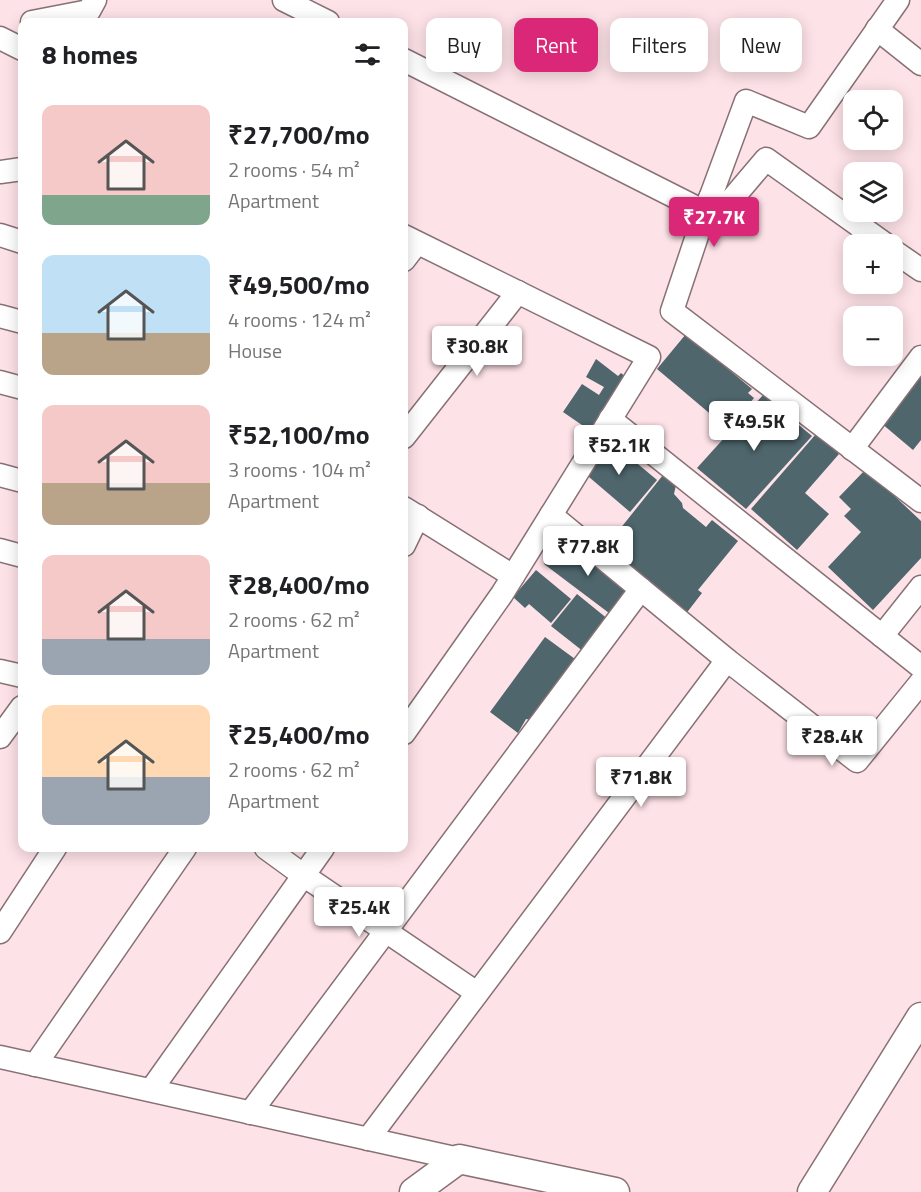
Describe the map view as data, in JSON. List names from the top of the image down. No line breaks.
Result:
{"page":{"chip":["Buy","Rent","Filters","New"],"heading":"8 homes","map_buttons":["+","−"],"list":[{"name":"₹27,700/mo","note":"2 rooms · 54 m² · Apartment"},{"name":"₹49,500/mo","note":"4 rooms · 124 m² · House"},{"name":"₹52,100/mo","note":"3 rooms · 104 m² · Apartment"},{"name":"₹28,400/mo","note":"2 rooms · 62 m² · Apartment"},{"name":"₹25,400/mo","note":"2 rooms · 62 m² · Apartment"}],"price":["₹27.7K","₹30.8K","₹49.5K","₹52.1K","₹77.8K","₹28.4K","₹71.8K","₹25.4K"]}}
